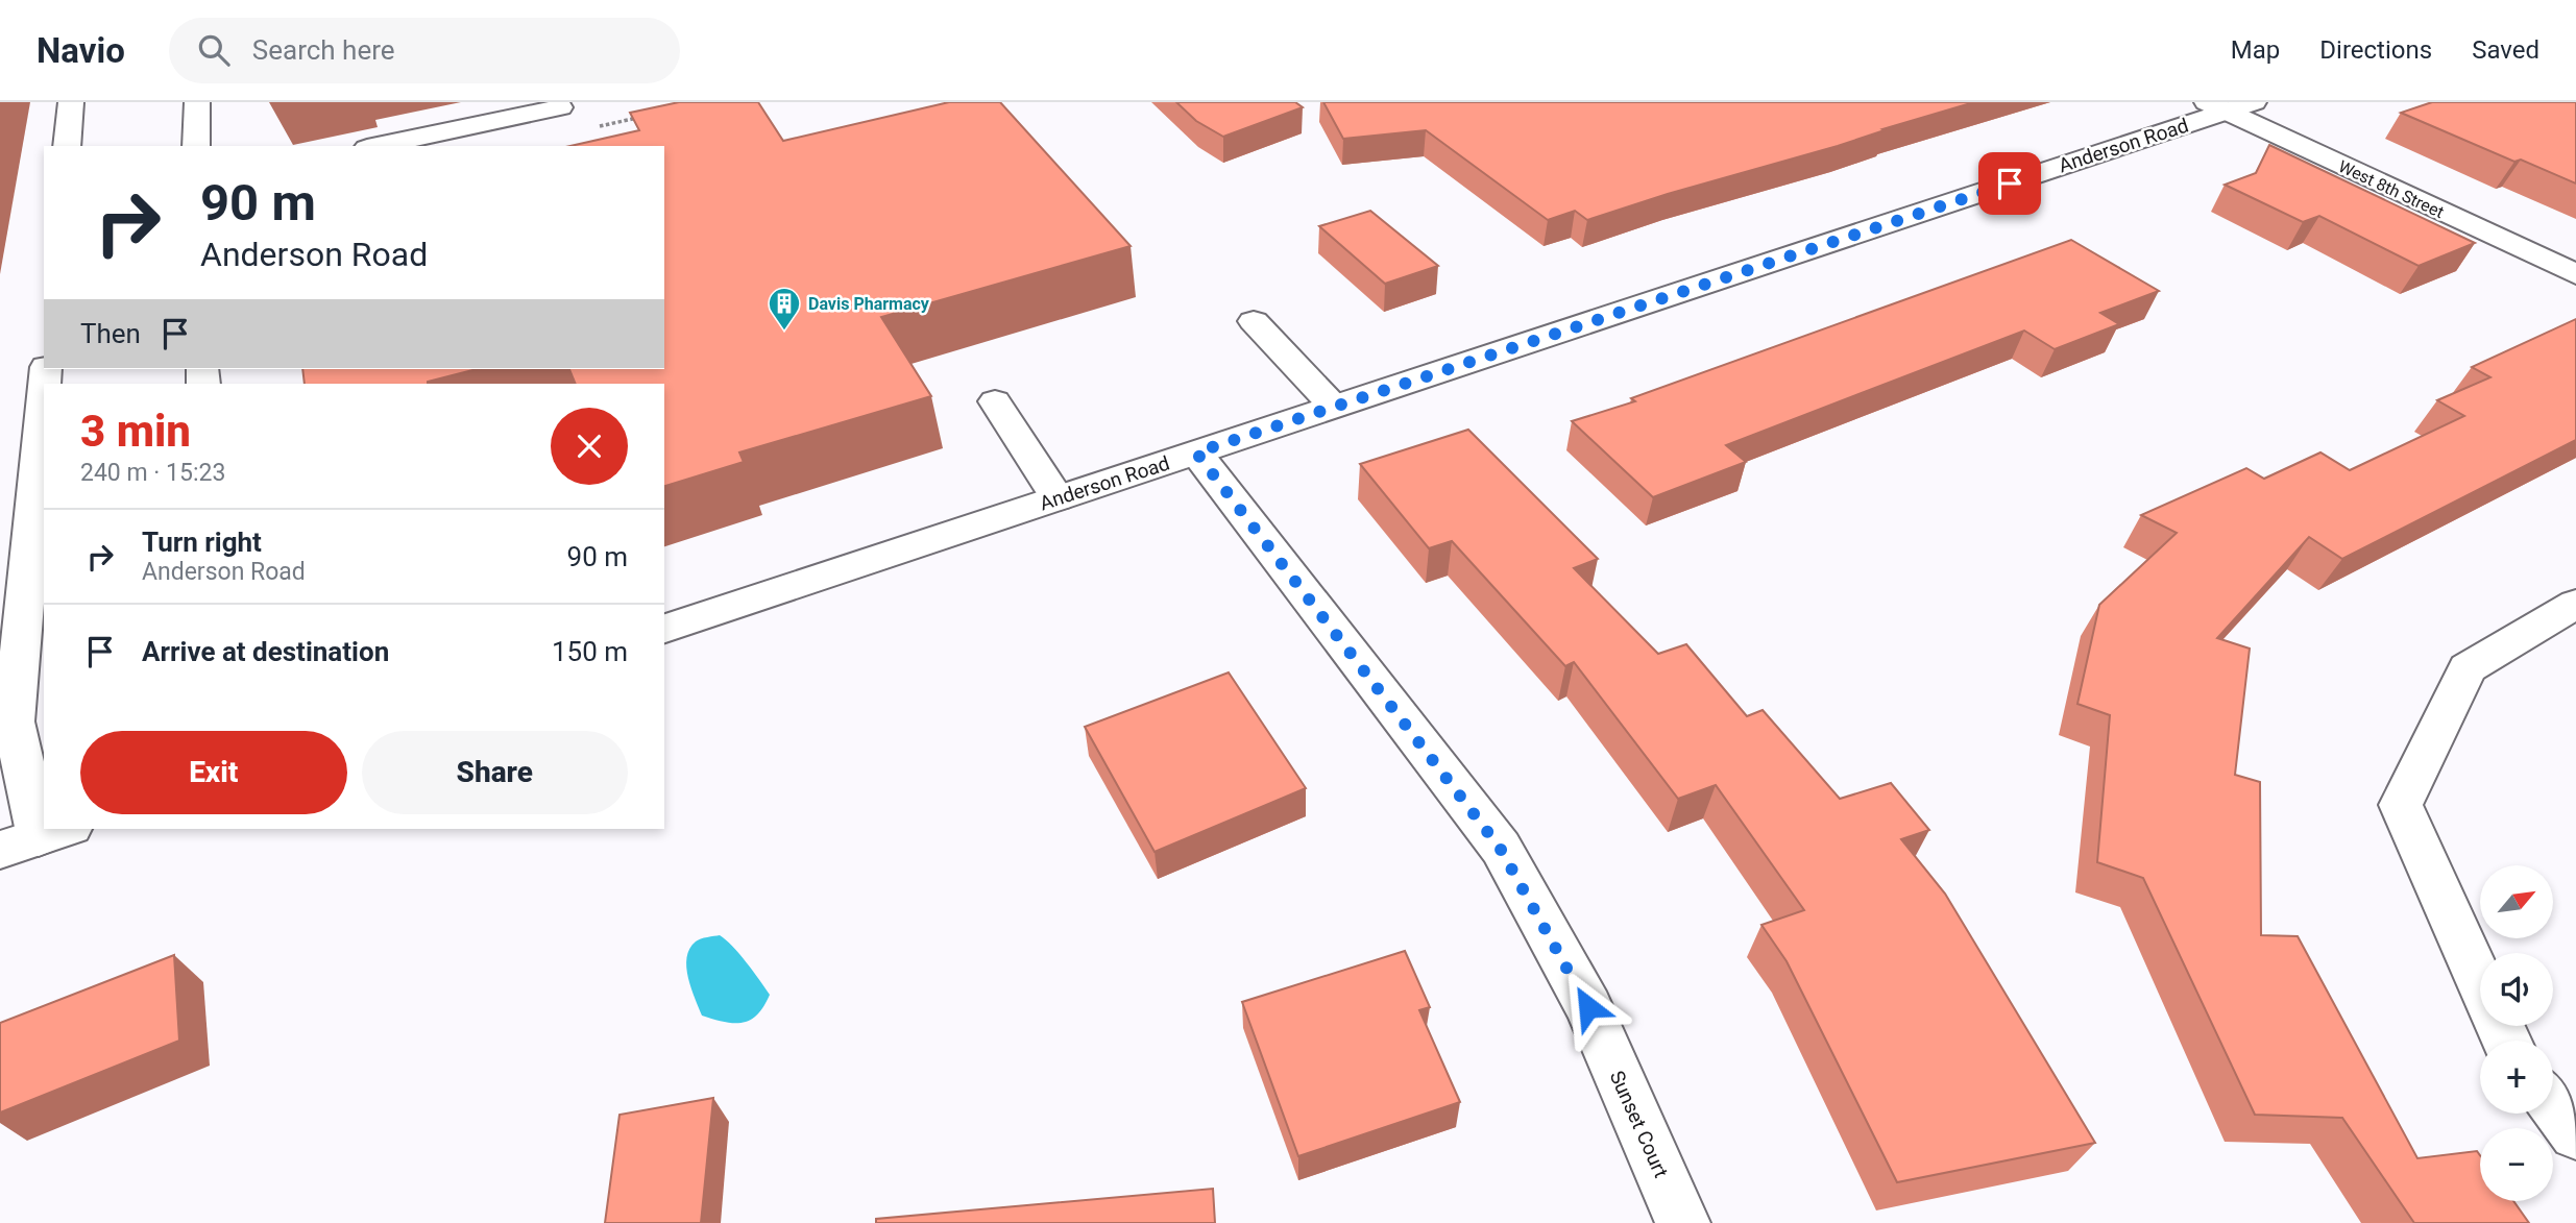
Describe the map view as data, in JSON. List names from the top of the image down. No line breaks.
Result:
{"streets":{"main road":["Anderson Road","West 8th Street","Sunset Court"]},"crossings":[["Anderson Road","West 8th Street"],["Anderson Road","Sunset Court"]],"places":{"building":["Davis Pharmacy"]},"north":"top right","page":{"header":"Navio","search":"Search here","nav":["Map","Directions","Saved"],"turn":["90 m","Anderson Road"],"then":"Then","heading":["3 min","240 m · 15:23"],"list":[{"name":"Turn right","note":"Anderson Road","value":"90 m"},{"name":"Arrive at destination","value":"150 m"}],"buttons":["Exit","Share"],"map_buttons":["+","−"]}}
